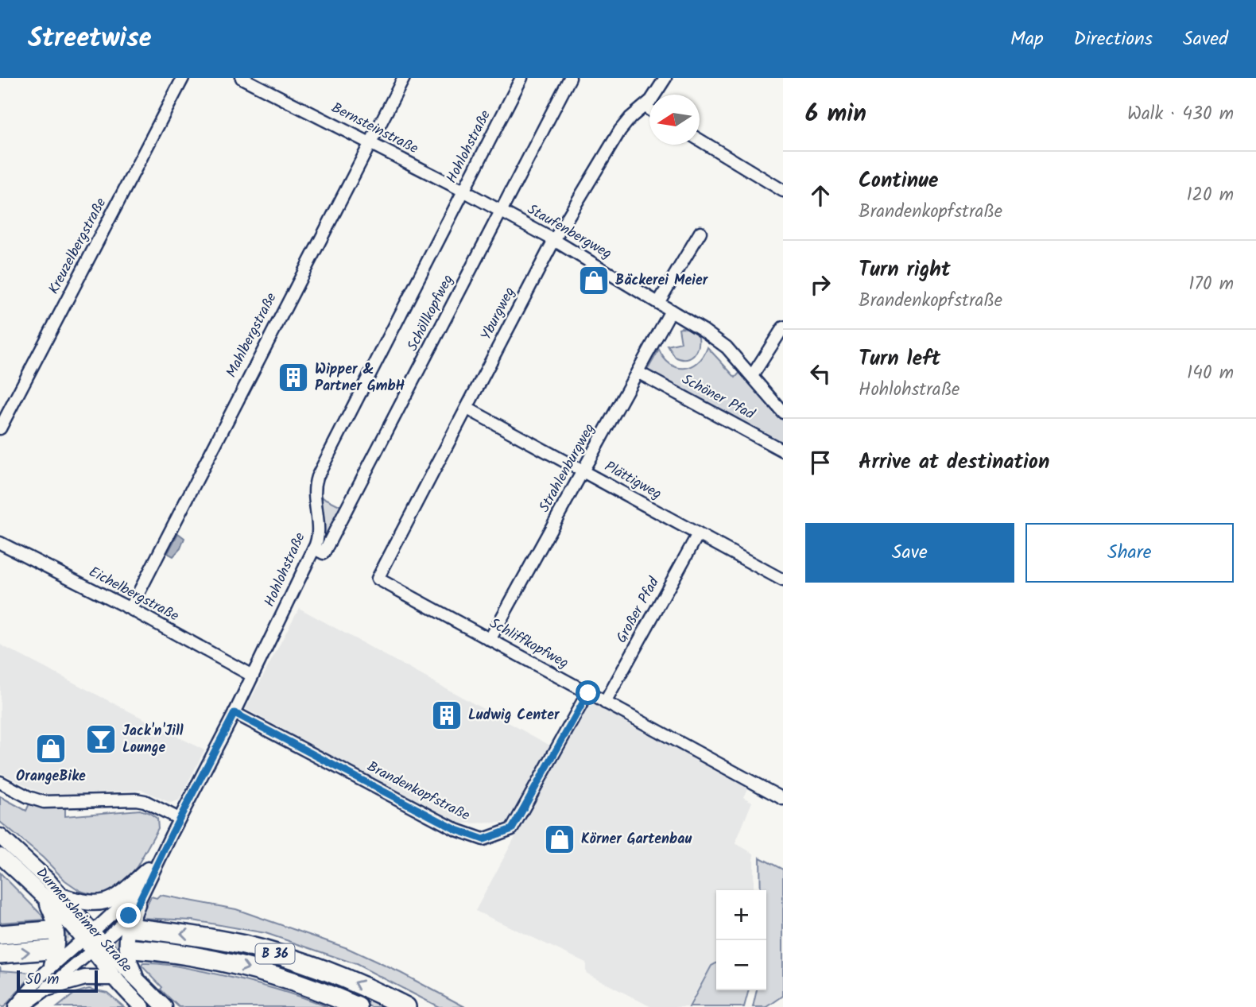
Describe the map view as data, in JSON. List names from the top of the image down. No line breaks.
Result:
{"streets":{"highway":["B 36"],"street":["Bernsteinstraße","Hohlohstraße","Staufenbergweg","Kreuzelbergstraße","Schöllkopfweg","Yburgweg","Mahlbergstraße","Schöner Pfad","Strahlenburgweg","Plättigweg","Eichelbergstraße","Großer Pfad","Schliffkopfweg","Brandenkopfstraße","Durmersheimer Straße"]},"crossings":[["Bernsteinstraße","Hohlohstraße"],["Bernsteinstraße","Staufenbergweg"],["Bernsteinstraße","Mahlbergstraße"],["Hohlohstraße","Staufenbergweg"],["Hohlohstraße","Schöllkopfweg"],["Hohlohstraße","Eichelbergstraße"],["Hohlohstraße","Brandenkopfstraße"],["Hohlohstraße","Durmersheimer Straße"],["Staufenbergweg","Schöllkopfweg"],["Staufenbergweg","Yburgweg"],["Staufenbergweg","Strahlenburgweg"],["Yburgweg","Plättigweg"],["Yburgweg","Schliffkopfweg"],["Mahlbergstraße","Eichelbergstraße"],["Schöner Pfad","Strahlenburgweg"],["Strahlenburgweg","Plättigweg"],["Strahlenburgweg","Schliffkopfweg"],["Plättigweg","Großer Pfad"],["Großer Pfad","Schliffkopfweg"],["Schliffkopfweg","Brandenkopfstraße"]],"places":{"shop":["Bäckerei Meier","OrangeBike","Körner Gartenbau"],"building":["Wipper & Partner GmbH","Ludwig Center"],"bar":["Jack'n'Jill Lounge"]},"scale_bar":"50 m","north":"left","page":{"header":"Streetwise","nav":["Map","Directions","Saved"],"heading":["6 min","Walk · 430 m"],"list":[["Continue","Brandenkopfstraße","120 m"],["Turn right","Brandenkopfstraße","170 m"],["Turn left","Hohlohstraße","140 m"],"Arrive at destination"],"buttons":["Save","Share"],"map_buttons":["+","−"],"scale":"50 m"}}
